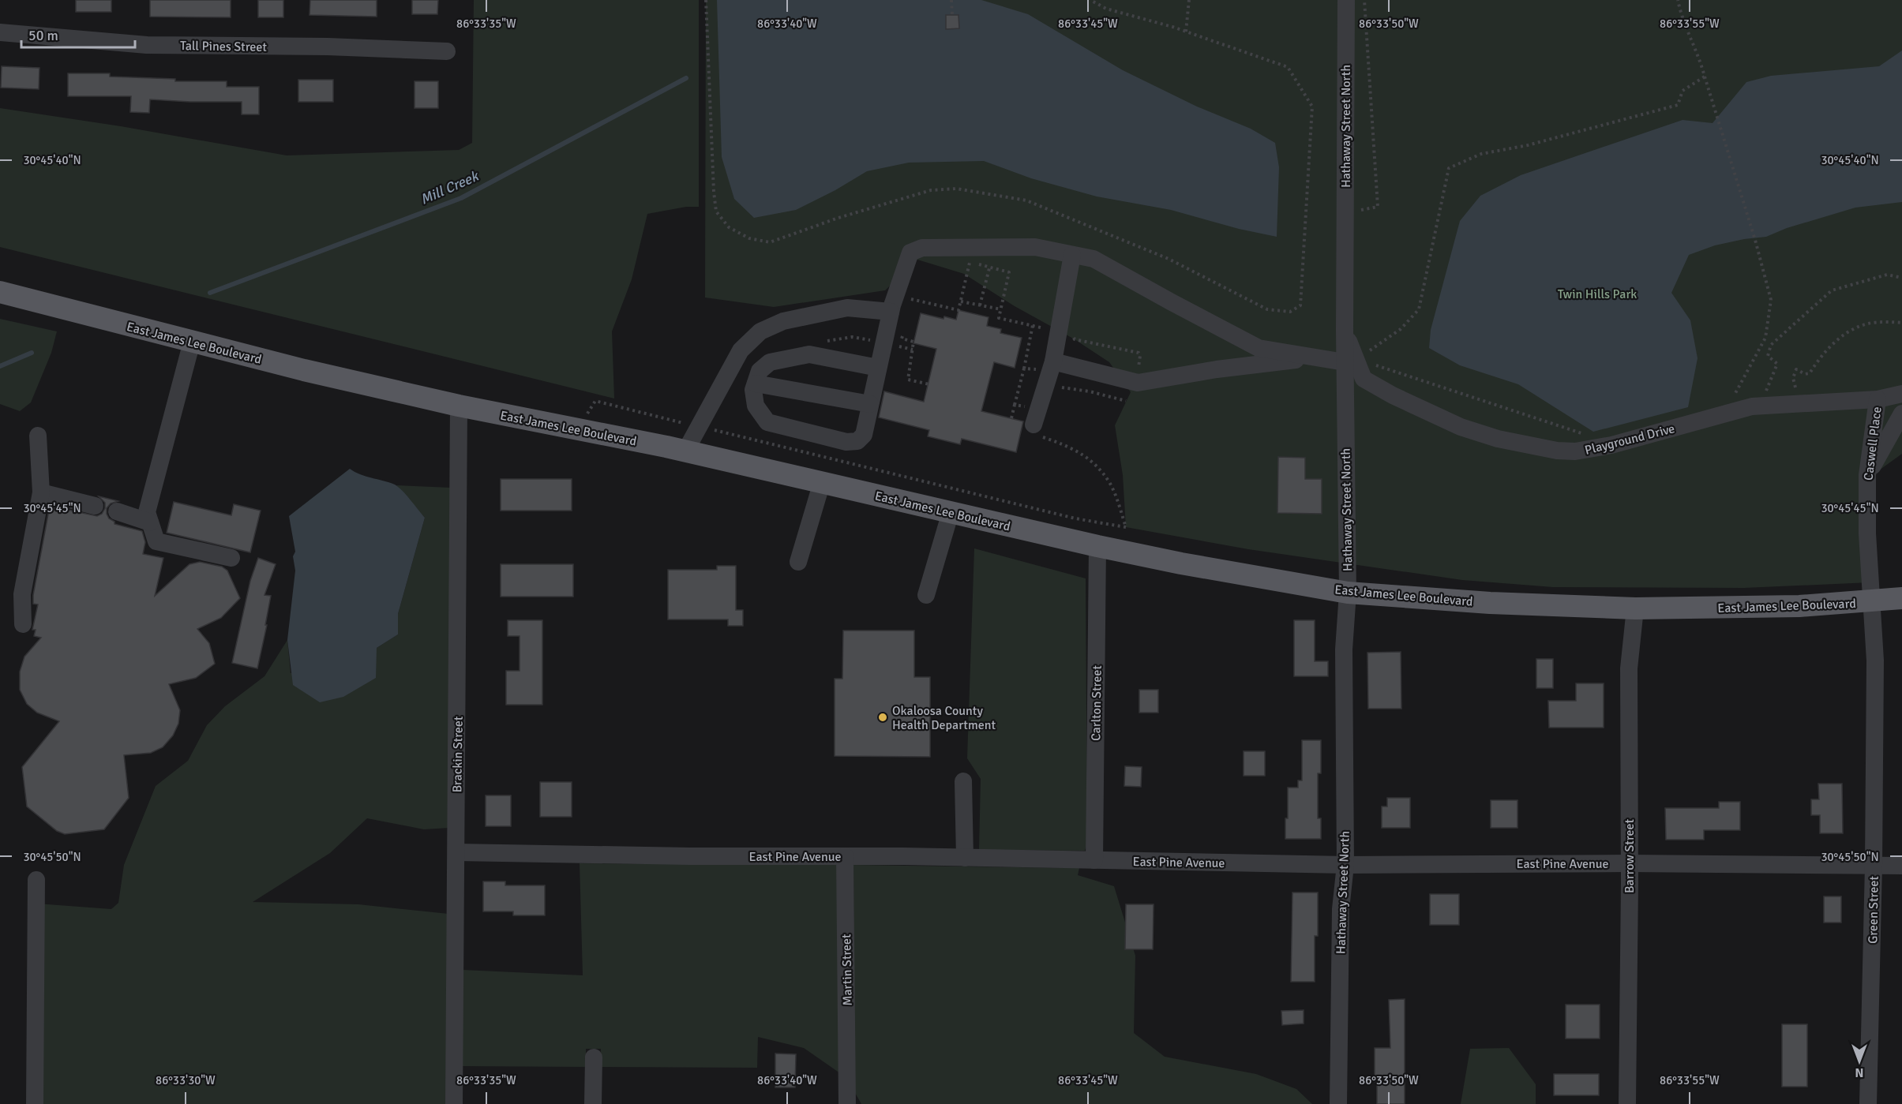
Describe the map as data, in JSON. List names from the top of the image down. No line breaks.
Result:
{"streets":{"main road":["East James Lee Boulevard"],"street":["Tall Pines Street","Hathaway Street North","Playground Drive","Caswell Place","Carlton Street","Brackin Street","East Pine Avenue","Barrow Street","Green Street","Martin Street"]},"crossings":[["Hathaway Street North","East James Lee Boulevard"],["Hathaway Street North","Playground Drive"],["Hathaway Street North","East Pine Avenue"],["East James Lee Boulevard","Caswell Place"],["East James Lee Boulevard","Carlton Street"],["East James Lee Boulevard","Brackin Street"],["East James Lee Boulevard","Barrow Street"],["East James Lee Boulevard","Green Street"],["Playground Drive","Caswell Place"],["Caswell Place","Green Street"],["Carlton Street","East Pine Avenue"],["Brackin Street","East Pine Avenue"],["East Pine Avenue","Barrow Street"],["East Pine Avenue","Green Street"],["East Pine Avenue","Martin Street"]],"water":["Mill Creek"],"parks":["Twin Hills Park"],"places":["Okaloosa County Health Department"],"scale_bar":"50 m","north":"bottom","coordinates":["86°33'35\"W","86°33'40\"W","86°33'45\"W","86°33'50\"W","86°33'55\"W","30°45'40\"N","30°45'45\"N","30°45'50\"N","86°33'30\"W"]}
